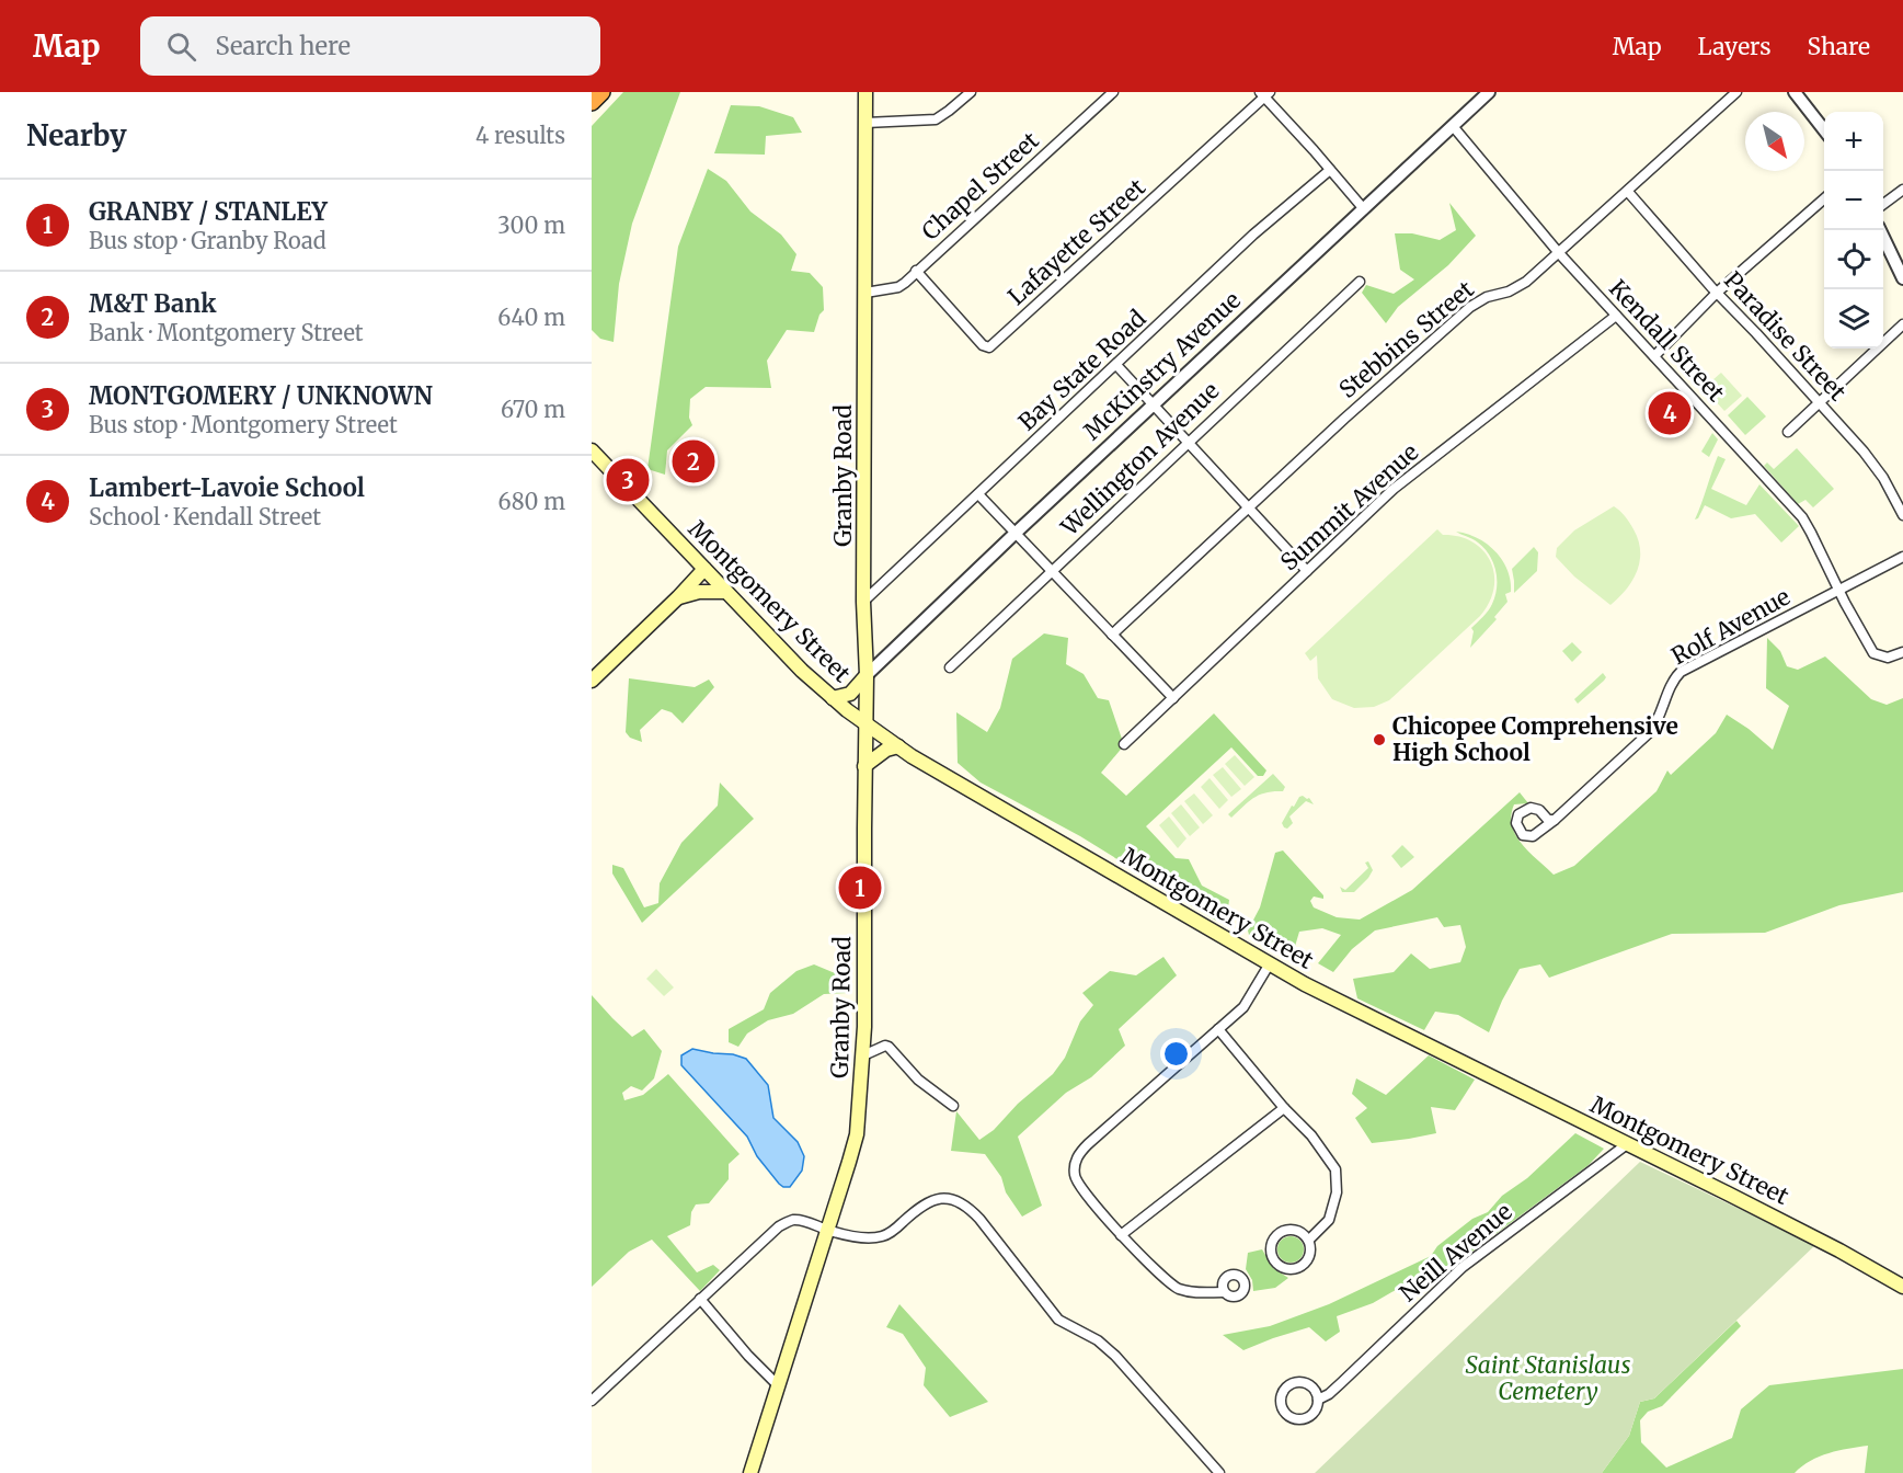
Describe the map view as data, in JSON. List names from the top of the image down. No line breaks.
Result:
{"streets":{"main road":["Granby Road","Montgomery Street"],"street":["Chapel Street","Lafayette Street","Paradise Street","Stebbins Street","Kendall Street","McKinstry Avenue","Bay State Road","Wellington Avenue","Summit Avenue","Rolf Avenue","Neill Avenue"]},"crossings":[["Chapel Street","Lafayette Street"],["Chapel Street","Granby Road"],["Paradise Street","Stebbins Street"],["Stebbins Street","Kendall Street"],["Kendall Street","McKinstry Avenue"],["Kendall Street","Summit Avenue"],["Kendall Street","Rolf Avenue"],["McKinstry Avenue","Granby Road"],["Bay State Road","Granby Road"],["Granby Road","Montgomery Street"],["Montgomery Street","Neill Avenue"]],"parks":["Saint Stanislaus Cemetery"],"places":["Chicopee Comprehensive High School"],"north":"bottom right","page":{"header":"Map","search":"Search here","nav":["Map","Layers","Share"],"heading":["Nearby","4 results"],"map_buttons":["+","−"],"list":[{"mark":"1","name":"GRANBY / STANLEY","note":"Bus stop · Granby Road","value":"300 m"},{"mark":"2","name":"M&T Bank","note":"Bank · Montgomery Street","value":"640 m"},{"mark":"3","name":"MONTGOMERY / UNKNOWN","note":"Bus stop · Montgomery Street","value":"670 m"},{"mark":"4","name":"Lambert-Lavoie School","note":"School · Kendall Street","value":"680 m"}],"pins":["4","2","3","1"]}}
